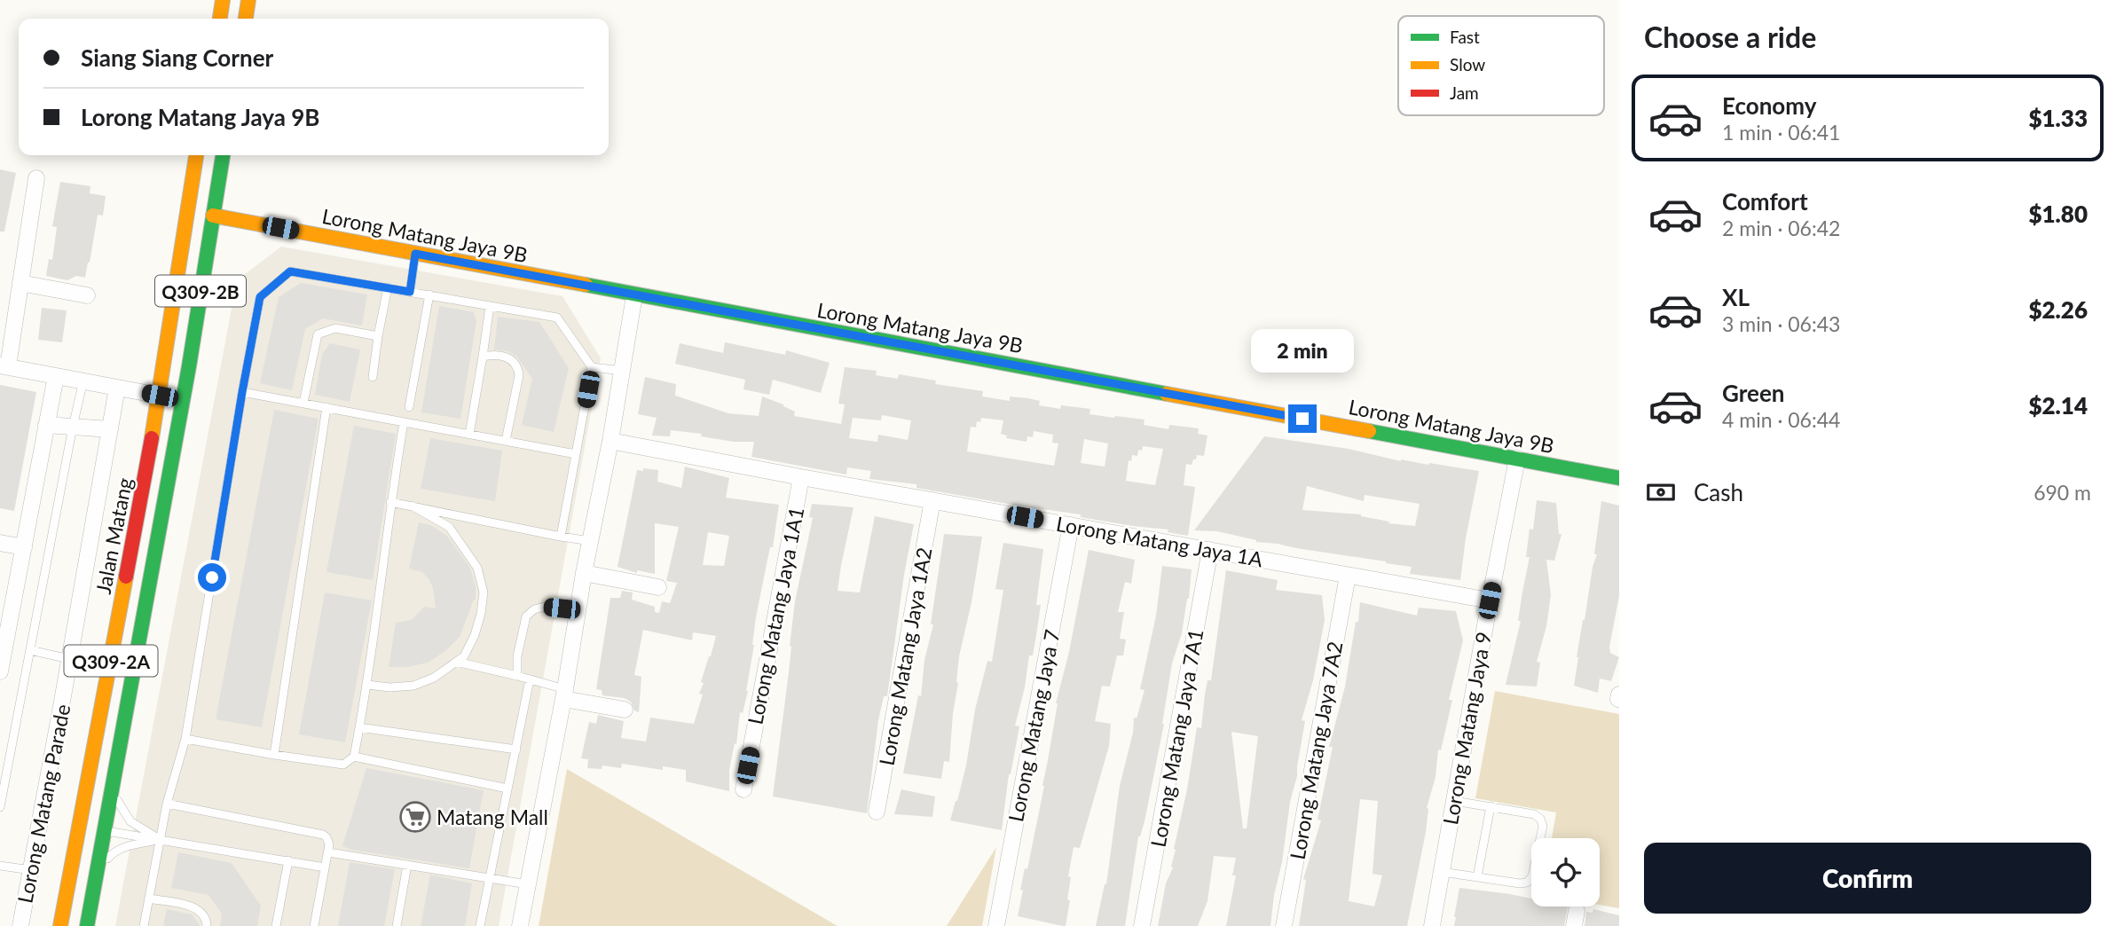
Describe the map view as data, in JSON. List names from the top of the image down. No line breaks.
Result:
{"streets":{"main road":["Lorong Matang Jaya 9B","Q309-2B","Jalan Matang","Q309-2A"],"street":["Lorong Matang Jaya 1A","Lorong Matang Jaya 1A1","Lorong Matang Jaya 1A2","Lorong Matang Jaya 7","Lorong Matang Jaya 9","Lorong Matang Jaya 7A1","Lorong Matang Jaya 7A2","Lorong Matang Parade"]},"crossings":[["Lorong Matang Jaya 9B","Q309-2B"],["Lorong Matang Jaya 9B","Lorong Matang Jaya 9"],["Lorong Matang Jaya 1A","Lorong Matang Jaya 1A1"],["Lorong Matang Jaya 1A","Lorong Matang Jaya 1A2"],["Lorong Matang Jaya 1A","Lorong Matang Jaya 7"],["Lorong Matang Jaya 1A","Lorong Matang Jaya 9"],["Lorong Matang Jaya 1A","Lorong Matang Jaya 7A1"],["Lorong Matang Jaya 1A","Lorong Matang Jaya 7A2"]],"places":{"supermarket":["Matang Mall"]},"legend":["Fast","Slow","Jam"],"page":{"heading":"Choose a ride","banner":["Siang Siang Corner","Lorong Matang Jaya 9B"],"list":[{"name":"Economy","note":"1 min · 06:41","value":"$1.33"},{"name":"Comfort","note":"2 min · 06:42","value":"$1.80"},{"name":"XL","note":"3 min · 06:43","value":"$2.26"},{"name":"Green","note":"4 min · 06:44","value":"$2.14"}],"bubble":"2 min","pay":["Cash","690 m"],"buttons":"Confirm"}}
